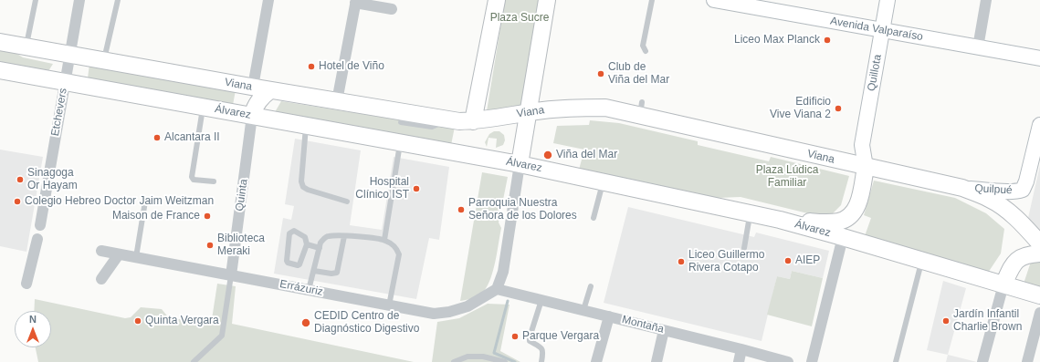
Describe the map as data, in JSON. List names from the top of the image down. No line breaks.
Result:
{"streets":{"main road":["Avenida Valparaíso","Quillota","Viana","Álvarez","Quilpué"],"street":["Etchevers","Quinta","Errázuriz","Montaña"]},"crossings":[["Avenida Valparaíso","Quillota"],["Quillota","Viana"],["Viana","Etchevers"],["Viana","Quilpué"],["Etchevers","Álvarez"],["Álvarez","Quinta"],["Quinta","Errázuriz"],["Errázuriz","Montaña"]],"parks":["Plaza Sucre","Plaza Lúdica Familiar"],"places":["Liceo Max Planck","Hotel de Viño","Club de Viña del Mar","Edificio Vive Viana 2","Alcantara II","Viña del Mar","Sinagoga Or Hayam","Hospital Clínico IST","Colegio Hebreo Doctor Jaim Weitzman","Parroquia Nuestra Señora de los Dolores","Maison de France","Biblioteca Meraki","AIEP","Liceo Guillermo Rivera Cotapo","Quinta Vergara","Jardín Infantil Charlie Brown","CEDID Centro de Diagnóstico Digestivo","Parque Vergara"],"north":"top"}
